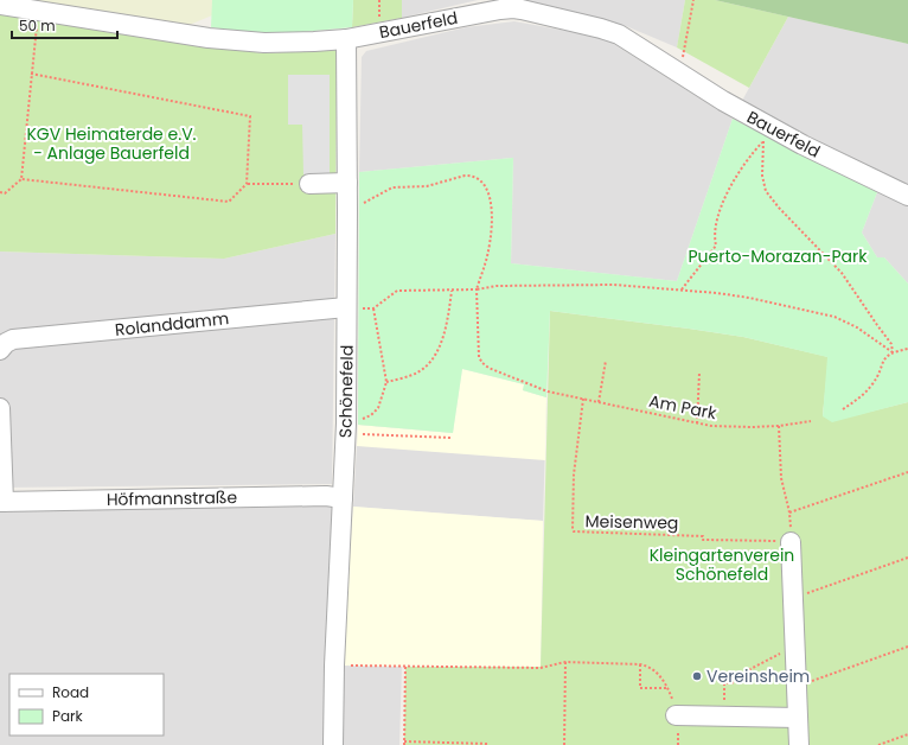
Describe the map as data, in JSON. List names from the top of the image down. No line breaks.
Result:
{"streets":{"street":["Bauerfeld","Rolanddamm","Schönefeld","Höfmannstraße"],"path":["Am Park","Meisenweg"]},"crossings":[["Bauerfeld","Schönefeld"],["Rolanddamm","Schönefeld"],["Schönefeld","Höfmannstraße"],["Am Park","Meisenweg"]],"parks":["KGV Heimaterde e.V. - Anlage Bauerfeld","Puerto-Morazan-Park","Kleingartenverein Schönefeld"],"places":["Vereinsheim"],"legend":["Road","Park"],"scale_bar":"50 m"}
